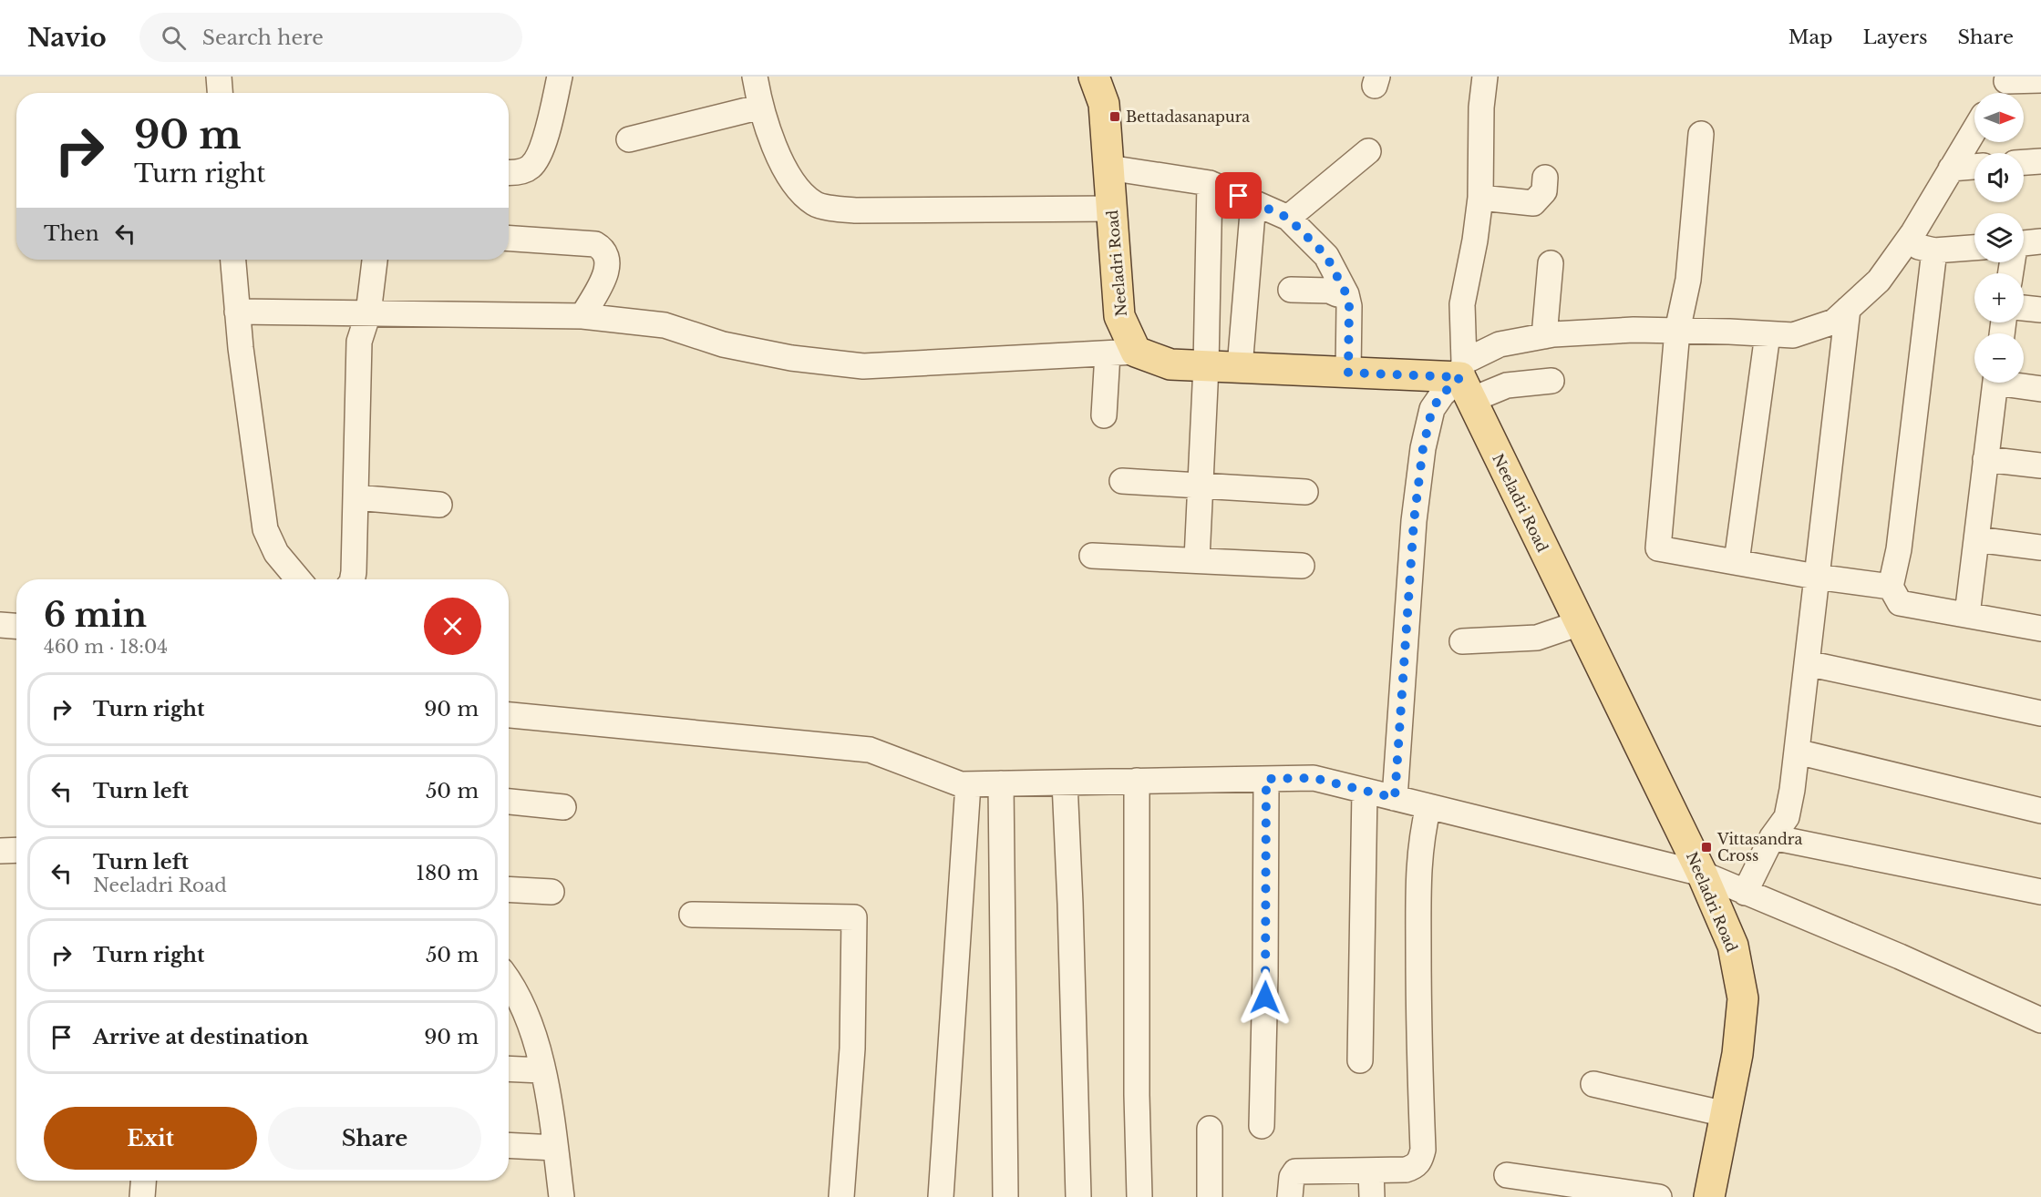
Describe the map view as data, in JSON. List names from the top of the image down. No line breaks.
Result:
{"streets":{"main road":["Neeladri Road"]},"places":{"transit":["Bettadasanapura","Vittasandra Cross"]},"north":"right","page":{"header":"Navio","search":"Search here","nav":["Map","Layers","Share"],"map_buttons":["+","−"],"turn":["90 m","Turn right"],"then":"Then","heading":["6 min","460 m · 18:04"],"list":[{"name":"Turn right","value":"90 m"},{"name":"Turn left","value":"50 m"},{"name":"Turn left","note":"Neeladri Road","value":"180 m"},{"name":"Turn right","value":"50 m"},{"name":"Arrive at destination","value":"90 m"}],"buttons":["Exit","Share"]}}
